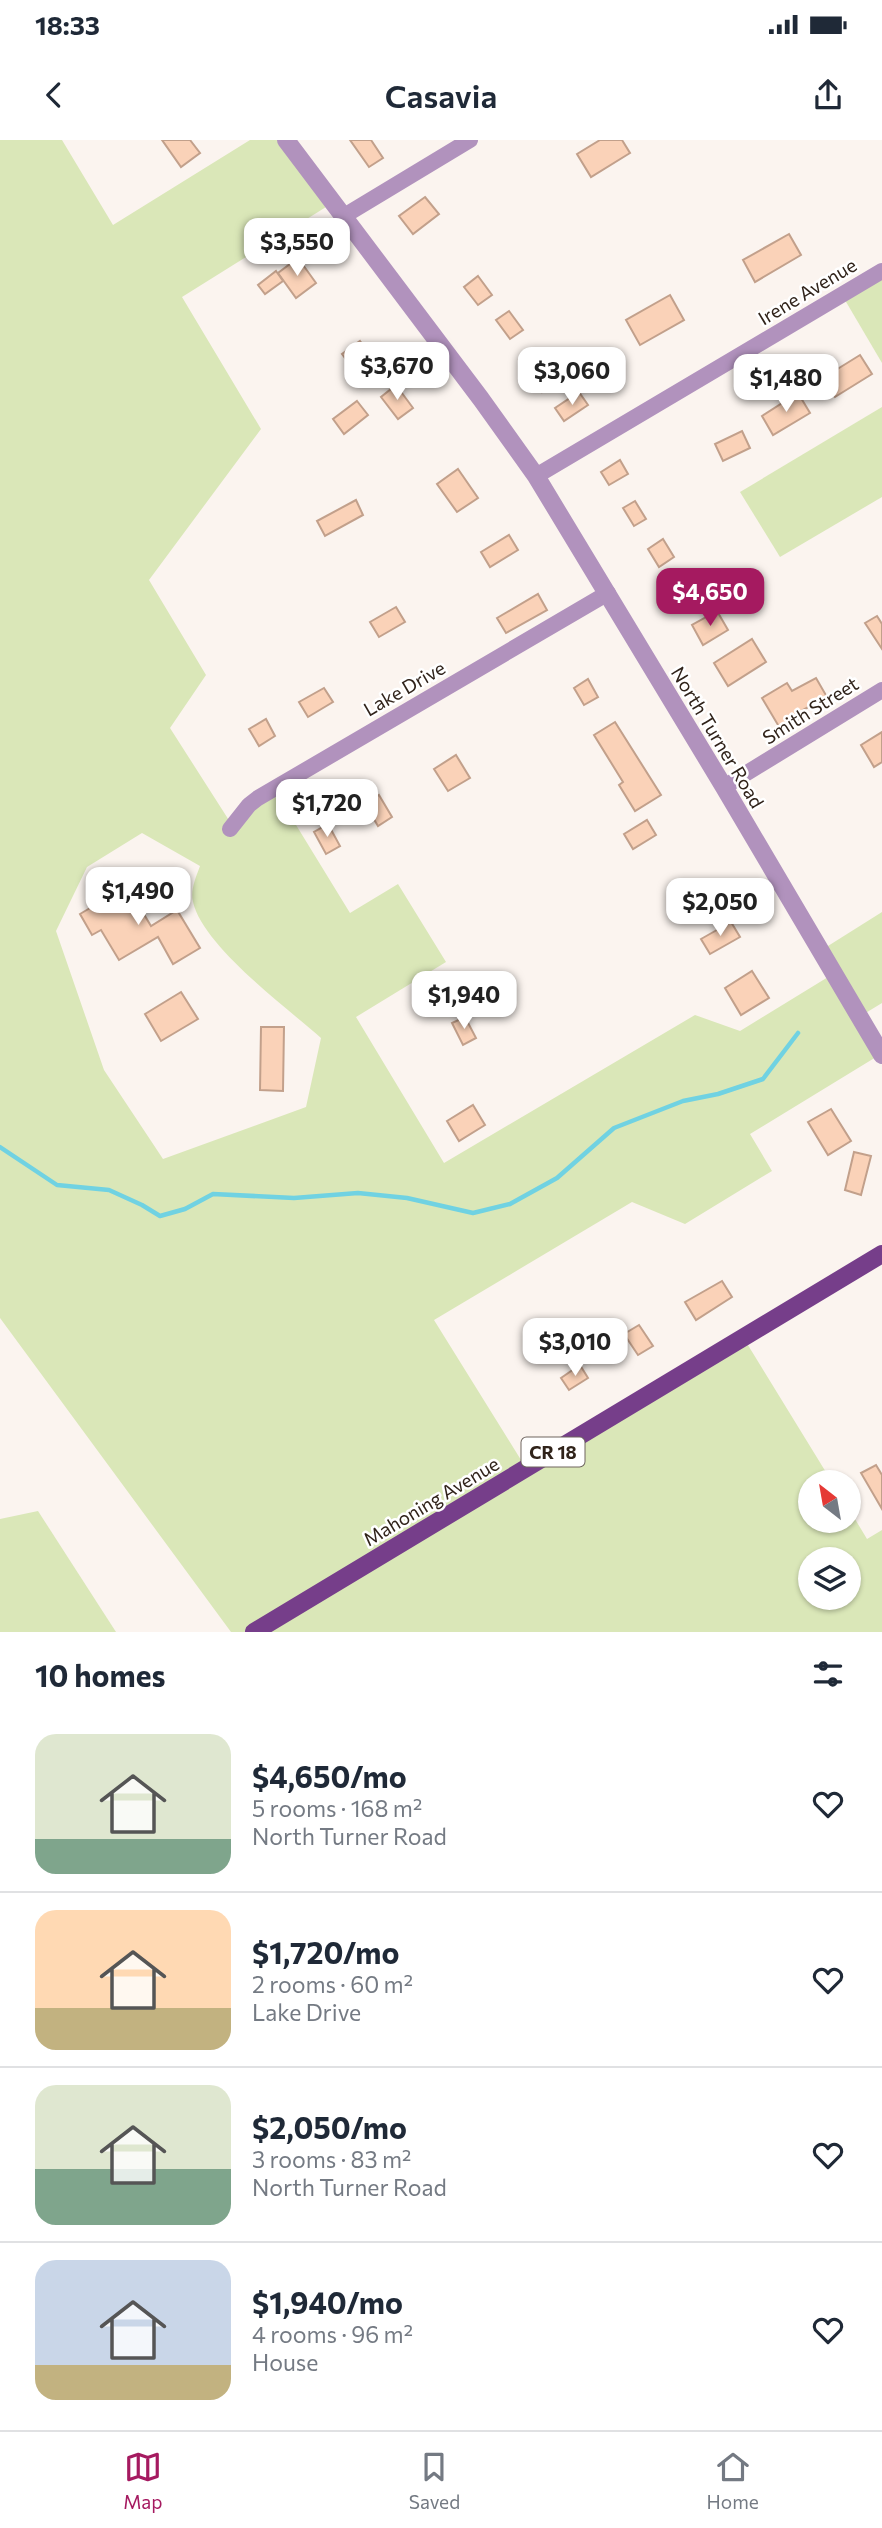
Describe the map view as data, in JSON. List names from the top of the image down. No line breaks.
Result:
{"streets":{"main road":["CR 18","Mahoning Avenue"],"street":["Irene Avenue","Lake Drive","Smith Street","North Turner Road"]},"crossings":[["Irene Avenue","North Turner Road"],["Lake Drive","North Turner Road"],["Smith Street","North Turner Road"]],"north":"top left","page":{"status":"18:33","header":"Casavia","price":["$3,550","$3,670","$3,060","$1,480","$4,650","$1,720","$1,490","$2,050","$1,940","$3,010"],"heading":"10 homes","list":[{"name":"$4,650/mo","note":"5 rooms · 168 m² · North Turner Road"},{"name":"$1,720/mo","note":"2 rooms · 60 m² · Lake Drive"},{"name":"$2,050/mo","note":"3 rooms · 83 m² · North Turner Road"},{"name":"$1,940/mo","note":"4 rooms · 96 m² · House"}],"tabs":["Map","Saved","Home"]}}
